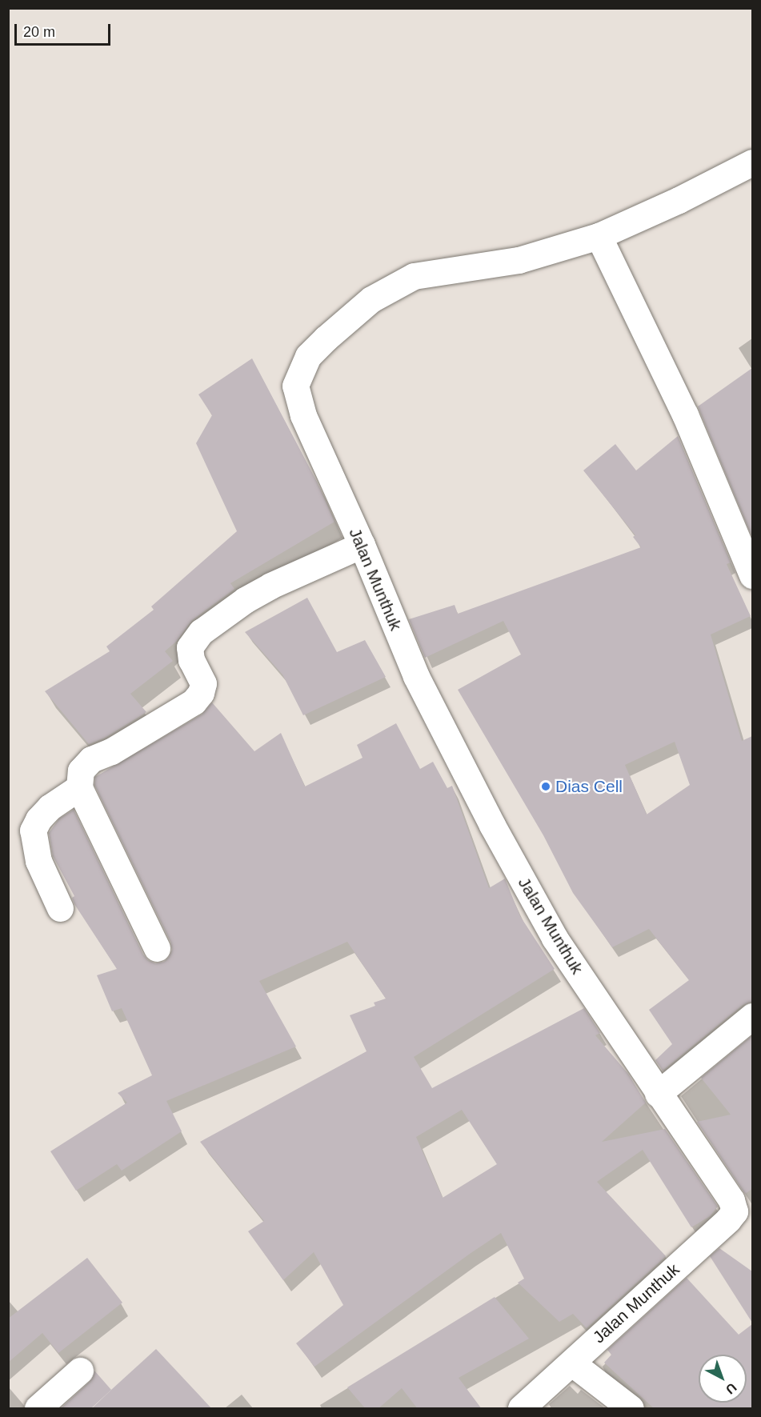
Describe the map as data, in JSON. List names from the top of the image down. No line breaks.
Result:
{"streets":{"street":["Jalan Munthuk"]},"places":["Dias Cell"],"scale_bar":"20 m","north":"bottom right"}
